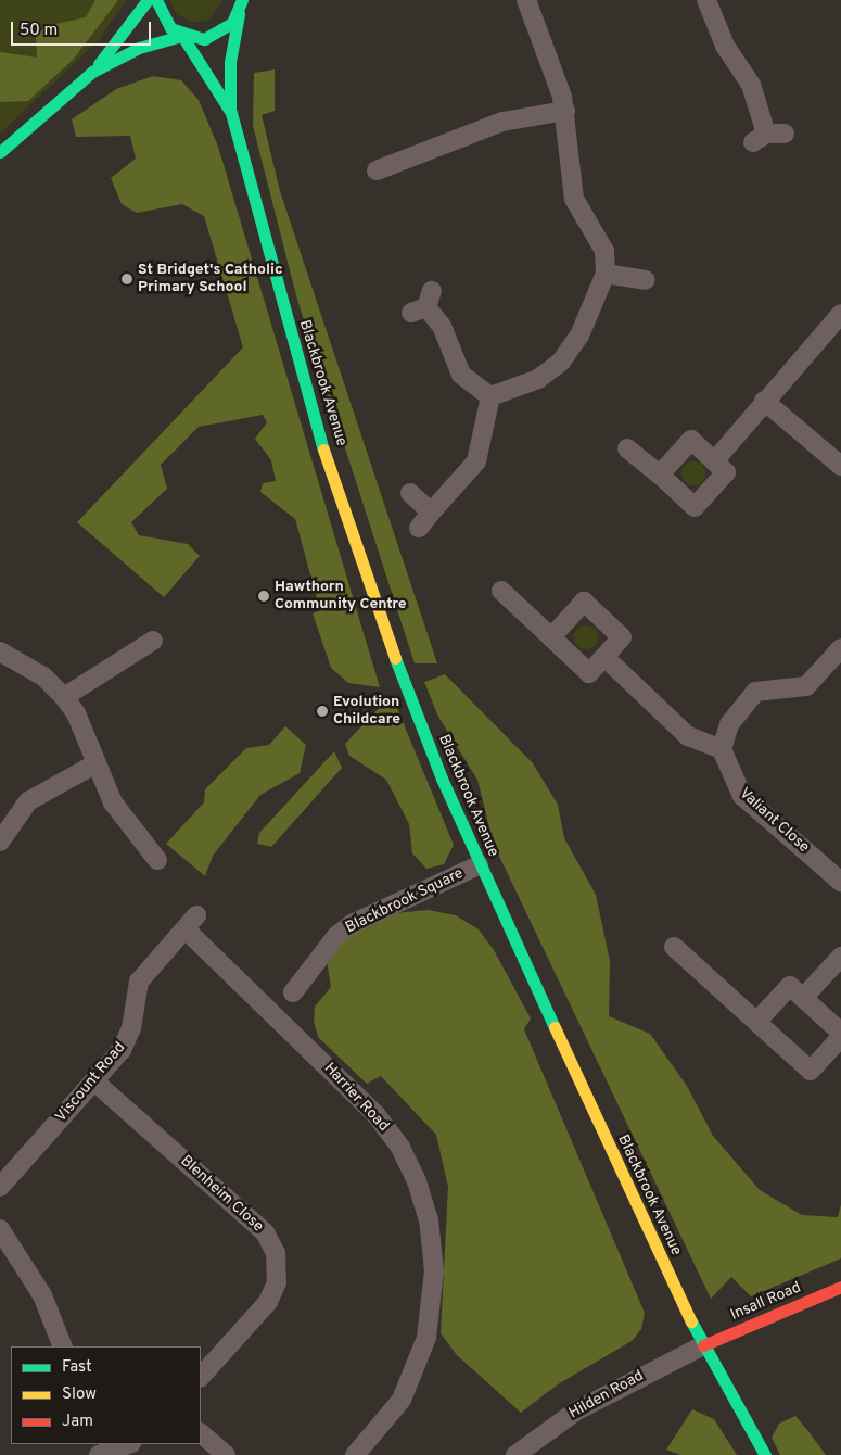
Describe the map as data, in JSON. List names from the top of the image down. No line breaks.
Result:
{"streets":{"street":["Blackbrook Avenue","Valiant Close","Blackbrook Square","Viscount Road","Harrier Road","Blenheim Close","Insall Road","Hilden Road"]},"crossings":[["Blackbrook Avenue","Blackbrook Square"],["Blackbrook Avenue","Insall Road"],["Blackbrook Avenue","Hilden Road"],["Viscount Road","Harrier Road"],["Viscount Road","Blenheim Close"],["Insall Road","Hilden Road"]],"places":["St Bridget's Catholic Primary School","Hawthorn Community Centre","Evolution Childcare"],"legend":["Fast","Slow","Jam"],"scale_bar":"50 m"}
